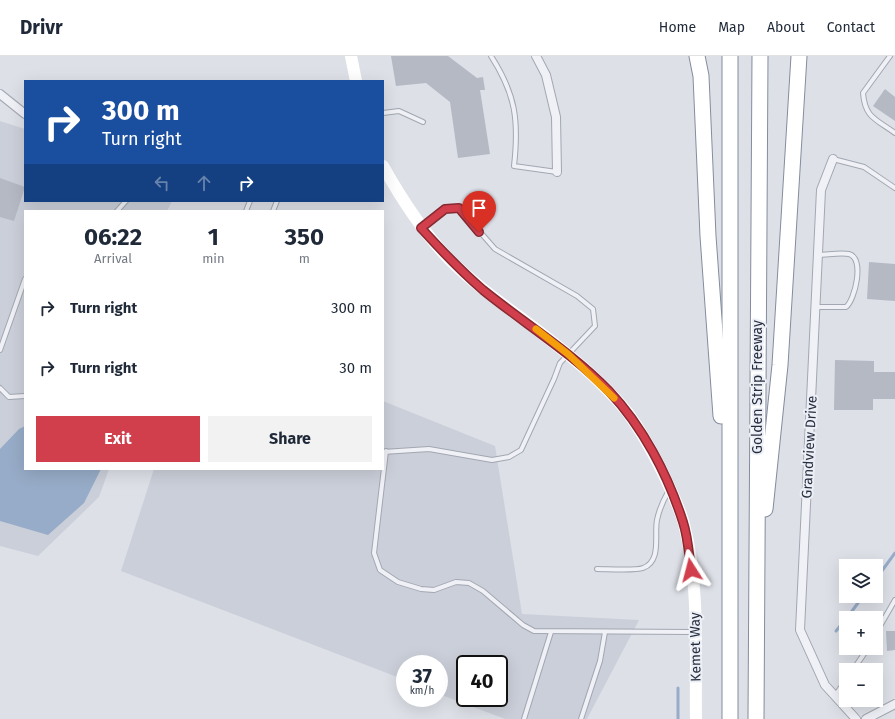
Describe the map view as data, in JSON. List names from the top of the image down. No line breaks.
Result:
{"streets":{"highway":["Golden Strip Freeway"],"street":["Grandview Drive","Kemet Way"]},"page":{"header":"Drivr","nav":["Home","Map","About","Contact"],"turn":["300 m","Turn right"],"eta":["06:22","Arrival","1","min","350","m"],"list":[{"name":"Turn right","value":"300 m"},{"name":"Turn right","value":"30 m"}],"buttons":["Exit","Share"],"map_buttons":["+","−"],"speed":"37 km/h","limit":"40"}}
